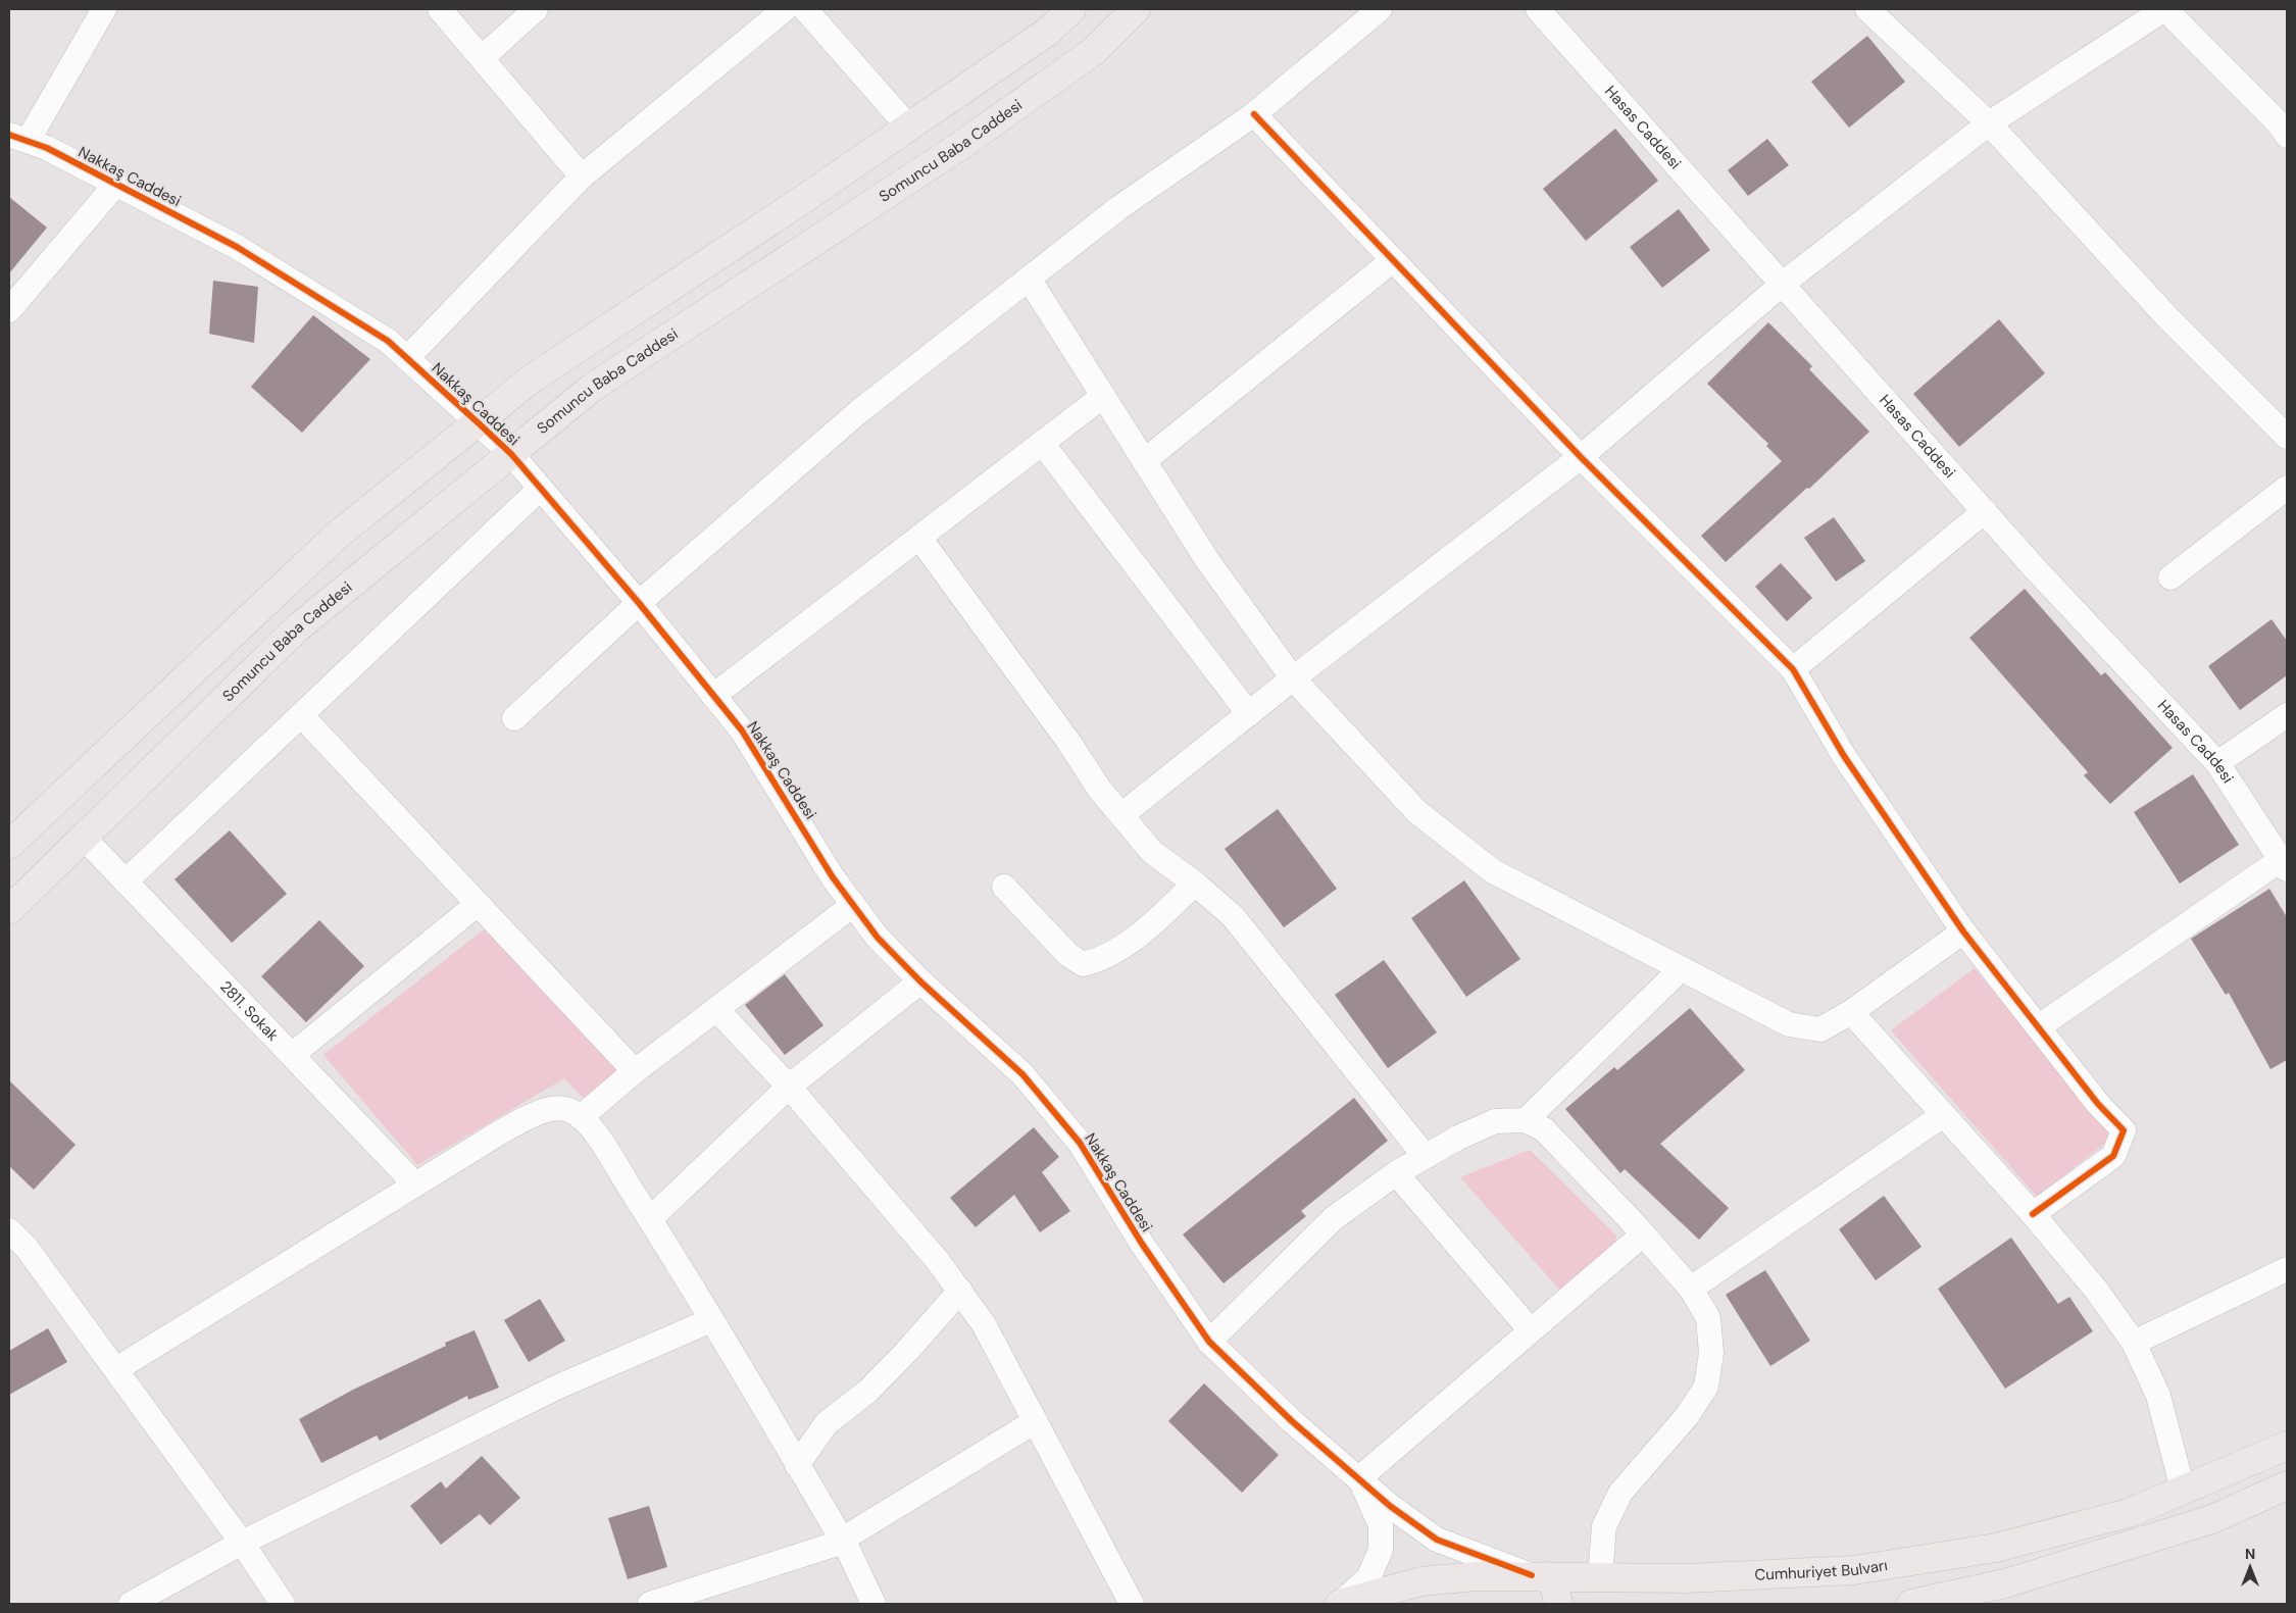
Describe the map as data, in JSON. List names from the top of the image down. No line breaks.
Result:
{"streets":{"main road":["Somuncu Baba Caddesi","Cumhuriyet Bulvarı"],"street":["Hasas Caddesi","Nakkaş Caddesi","2811. Sokak"]},"crossings":[["Somuncu Baba Caddesi","Nakkaş Caddesi"],["Somuncu Baba Caddesi","2811. Sokak"],["Nakkaş Caddesi","Cumhuriyet Bulvarı"]],"north":"top"}
